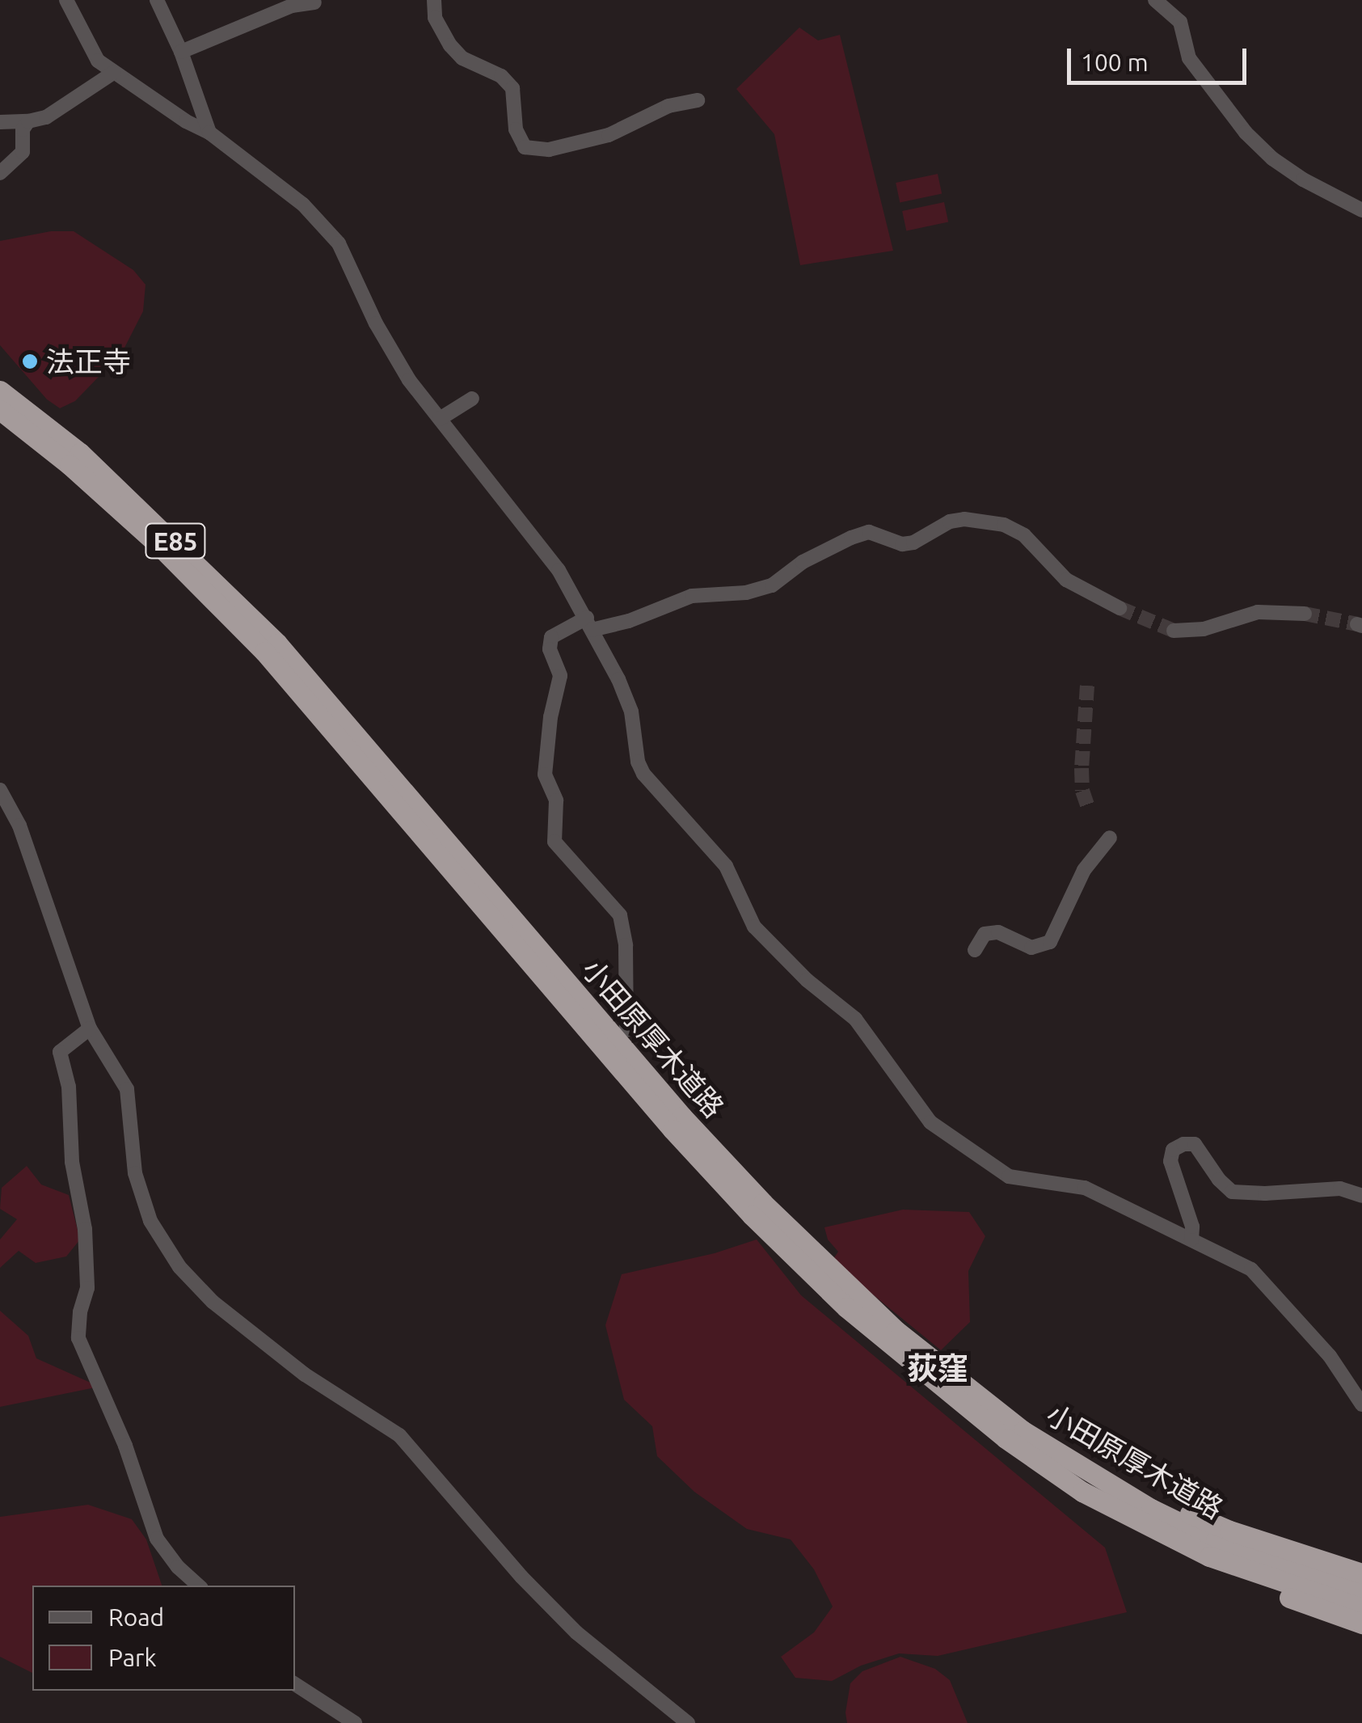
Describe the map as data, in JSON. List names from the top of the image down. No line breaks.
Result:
{"streets":{"highway":["E85","小田原厚木道路"]},"districts":["荻窪"],"places":["法正寺"],"legend":["Road","Park"],"scale_bar":"100 m"}
